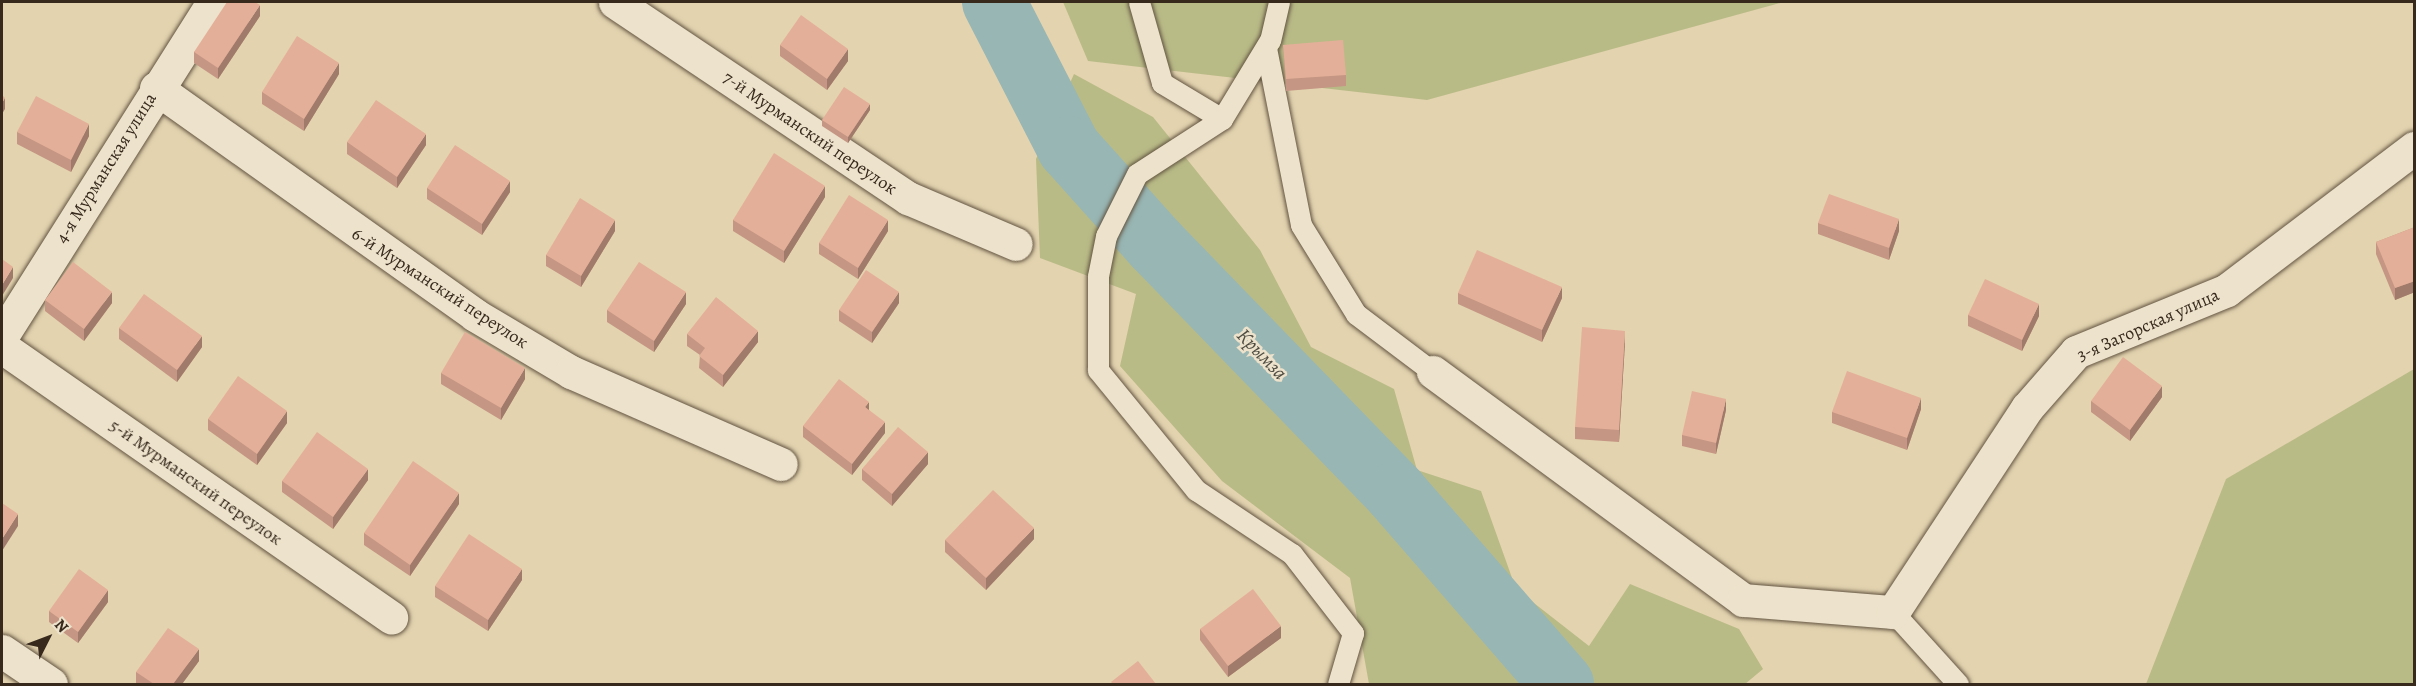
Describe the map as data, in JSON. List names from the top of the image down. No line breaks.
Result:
{"streets":{"street":["7-й Мурманский переулок","4-я Мурманская улица","6-й Мурманский переулок","3-я Загорская улица","5-й Мурманский переулок"]},"crossings":[["4-я Мурманская улица","6-й Мурманский переулок"]],"water":["Крымза"],"north":"top right"}
